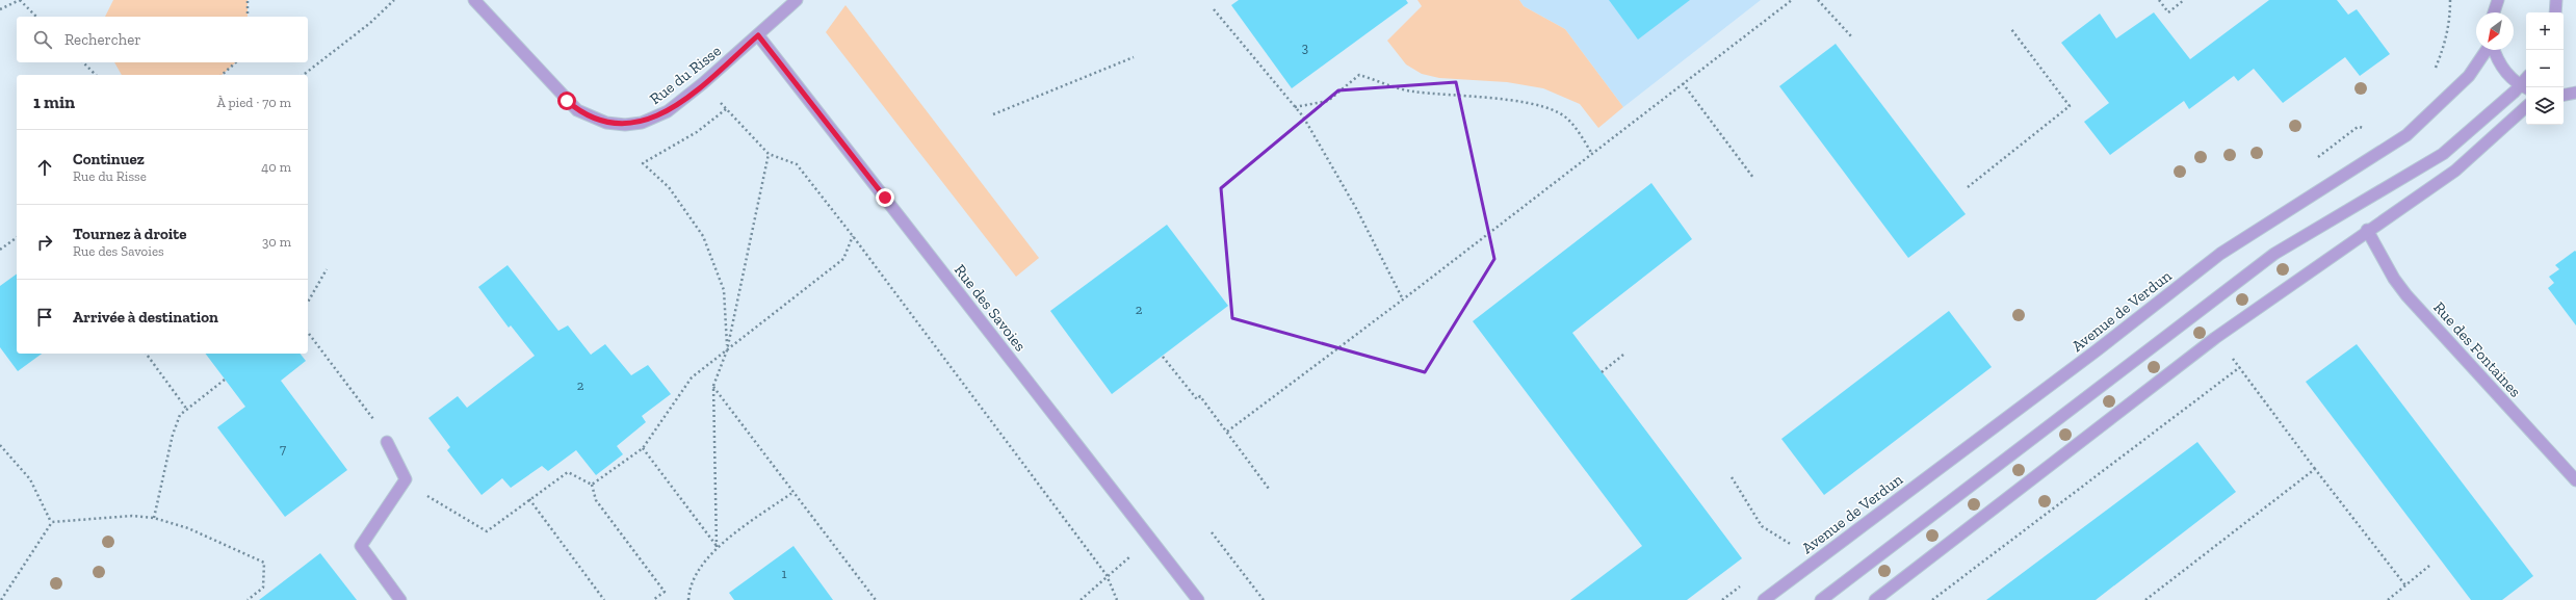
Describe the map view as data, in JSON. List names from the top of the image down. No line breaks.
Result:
{"streets":{"street":["Rue du Risse","Rue des Savoies","Avenue de Verdun","Rue des Fontaines"]},"crossings":[["Rue du Risse","Rue des Savoies"]],"house_numbers":["3","2","2","7","1"],"north":"bottom left","page":{"map_buttons":["+","−"],"search":"Rechercher","heading":["1 min","À pied · 70 m"],"list":[["Continuez","Rue du Risse","40 m"],["Tournez à droite","Rue des Savoies","30 m"],"Arrivée à destination"]}}
